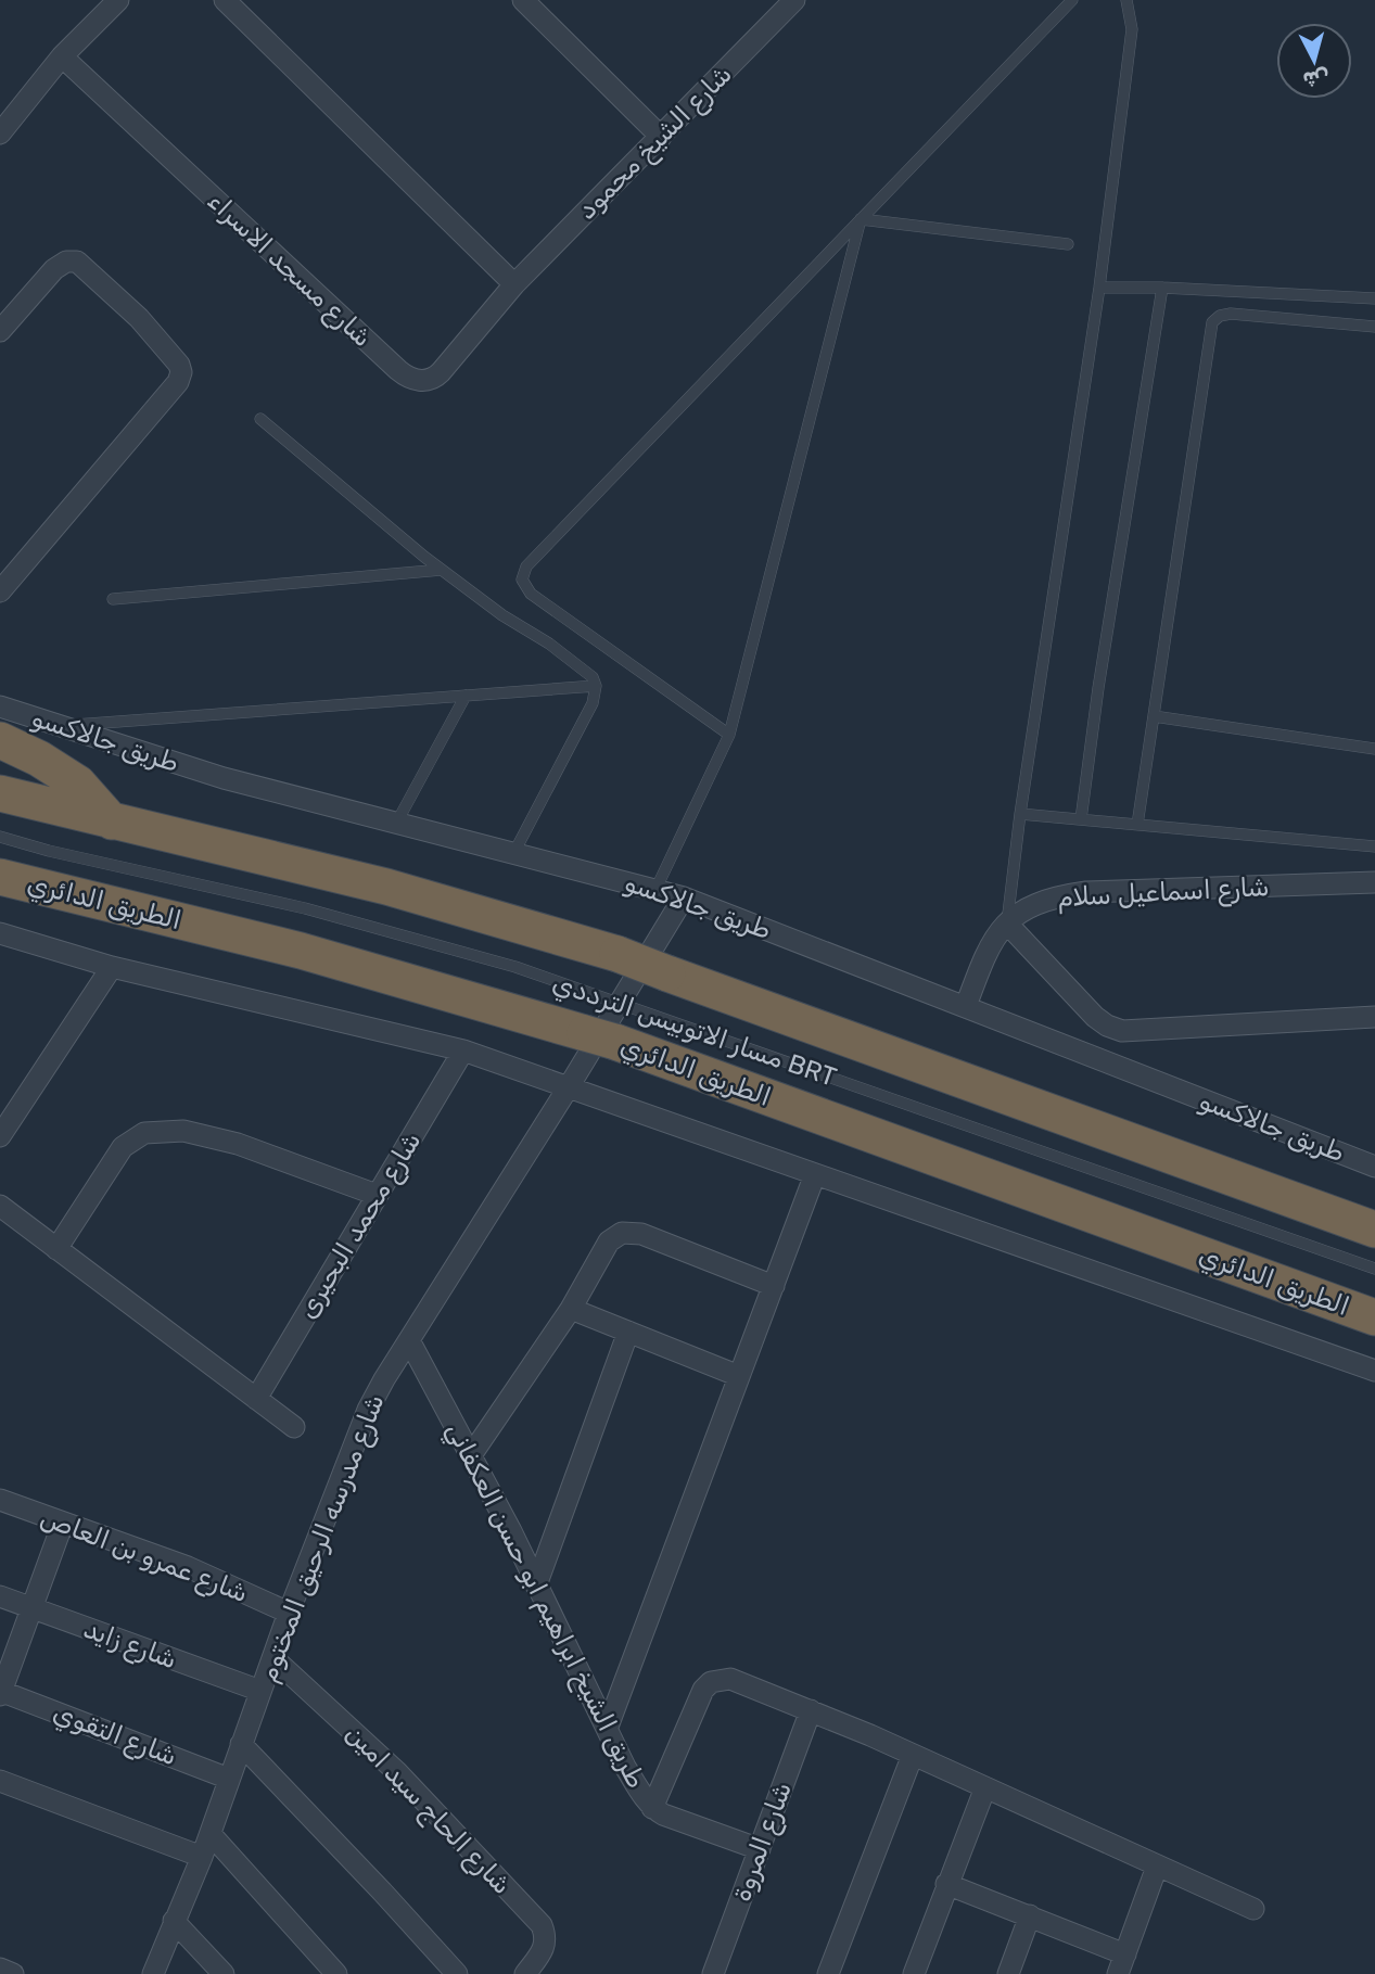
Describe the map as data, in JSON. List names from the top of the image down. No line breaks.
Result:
{"streets":{"highway":["الطريق الدائري"],"street":["شارع الشيخ محمود","شارع مسجد الاسراء","طريق جالاكسو","شارع اسماعيل سلام","شارع محمد البحيرى","شارع مدرسه الرحيق المختوم","شارع عمرو بن العاص","طريق الشيخ ابراهيم ابو حسن العكفاني","شارع زايد","شارع التقوي","شارع الحاج سيد امين","شارع المروة"],"lane":["مسار الاتوبيس الترددي BRT"]},"crossings":[["شارع الشيخ محمود","شارع مسجد الاسراء"],["طريق جالاكسو","شارع اسماعيل سلام"],["طريق جالاكسو","شارع مدرسه الرحيق المختوم"],["شارع مدرسه الرحيق المختوم","شارع عمرو بن العاص"],["شارع مدرسه الرحيق المختوم","طريق الشيخ ابراهيم ابو حسن العكفاني"],["شارع مدرسه الرحيق المختوم","شارع زايد"],["شارع مدرسه الرحيق المختوم","شارع التقوي"],["شارع مدرسه الرحيق المختوم","شارع الحاج سيد امين"],["طريق الشيخ ابراهيم ابو حسن العكفاني","شارع المروة"]],"north":"bottom"}
